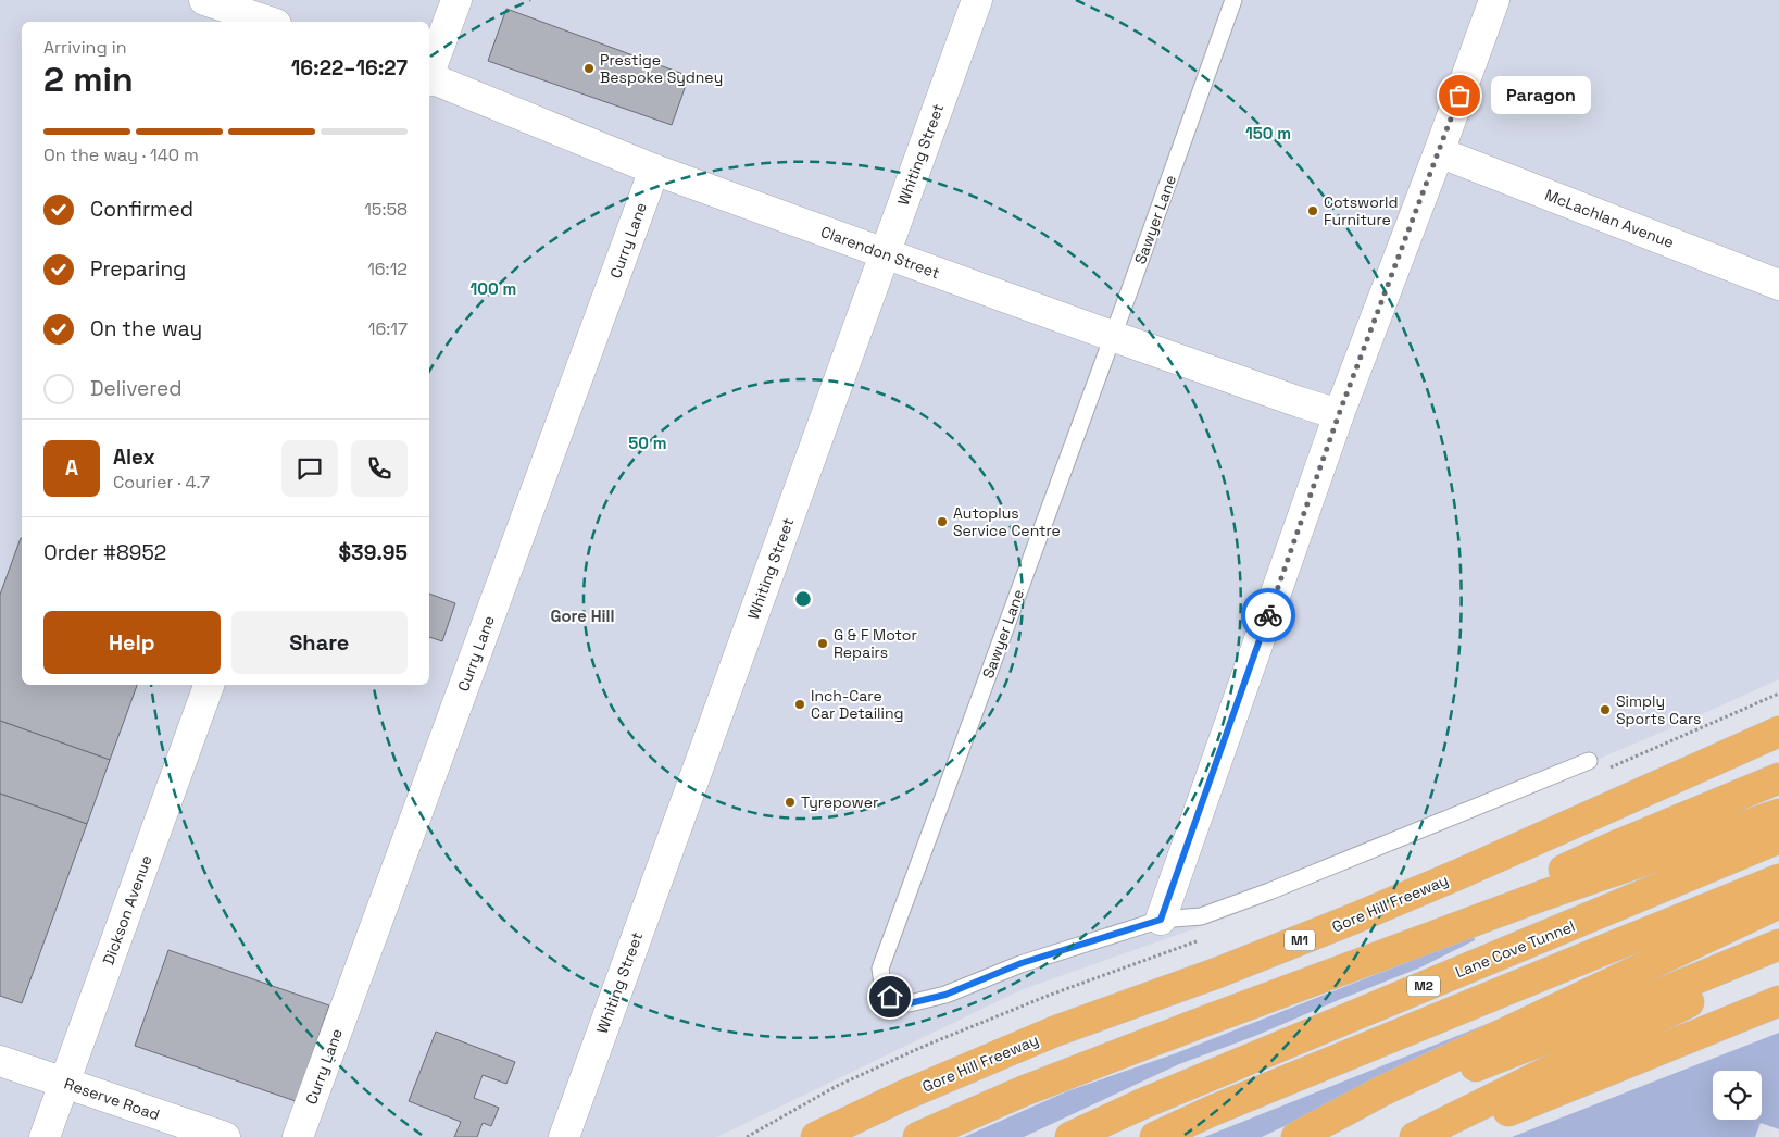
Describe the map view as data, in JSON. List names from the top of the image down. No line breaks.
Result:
{"streets":{"highway":["Gore Hill Freeway","M1","Lane Cove Tunnel","M2"],"street":["Whiting Street","McLachlan Avenue","Curry Lane","Clarendon Street","Dickson Avenue","Reserve Road"],"lane":["Sawyer Lane"]},"crossings":[["Whiting Street","Clarendon Street"],["Sawyer Lane","Clarendon Street"],["Curry Lane","Clarendon Street"],["Dickson Avenue","Reserve Road"]],"districts":["Gore Hill"],"places":["Prestige Bespoke Sydney","Paragon","Cotsworld Furniture","Autoplus Service Centre","G & F Motor Repairs","Inch-Care Car Detailing","Simply Sports Cars","Tyrepower"],"page":{"heading":["2 min","Arriving in","16:22–16:27"],"panel":["Alex","Courier · 4.7","Order #8952","$39.95"],"bubble":"Paragon","bar":"On the way · 140 m","list":[["Confirmed","15:58"],["Preparing","16:12"],["On the way","16:17"],"Delivered"],"round":"A","buttons":["Help","Share"]},"rings":["150 m","100 m","50 m"]}
